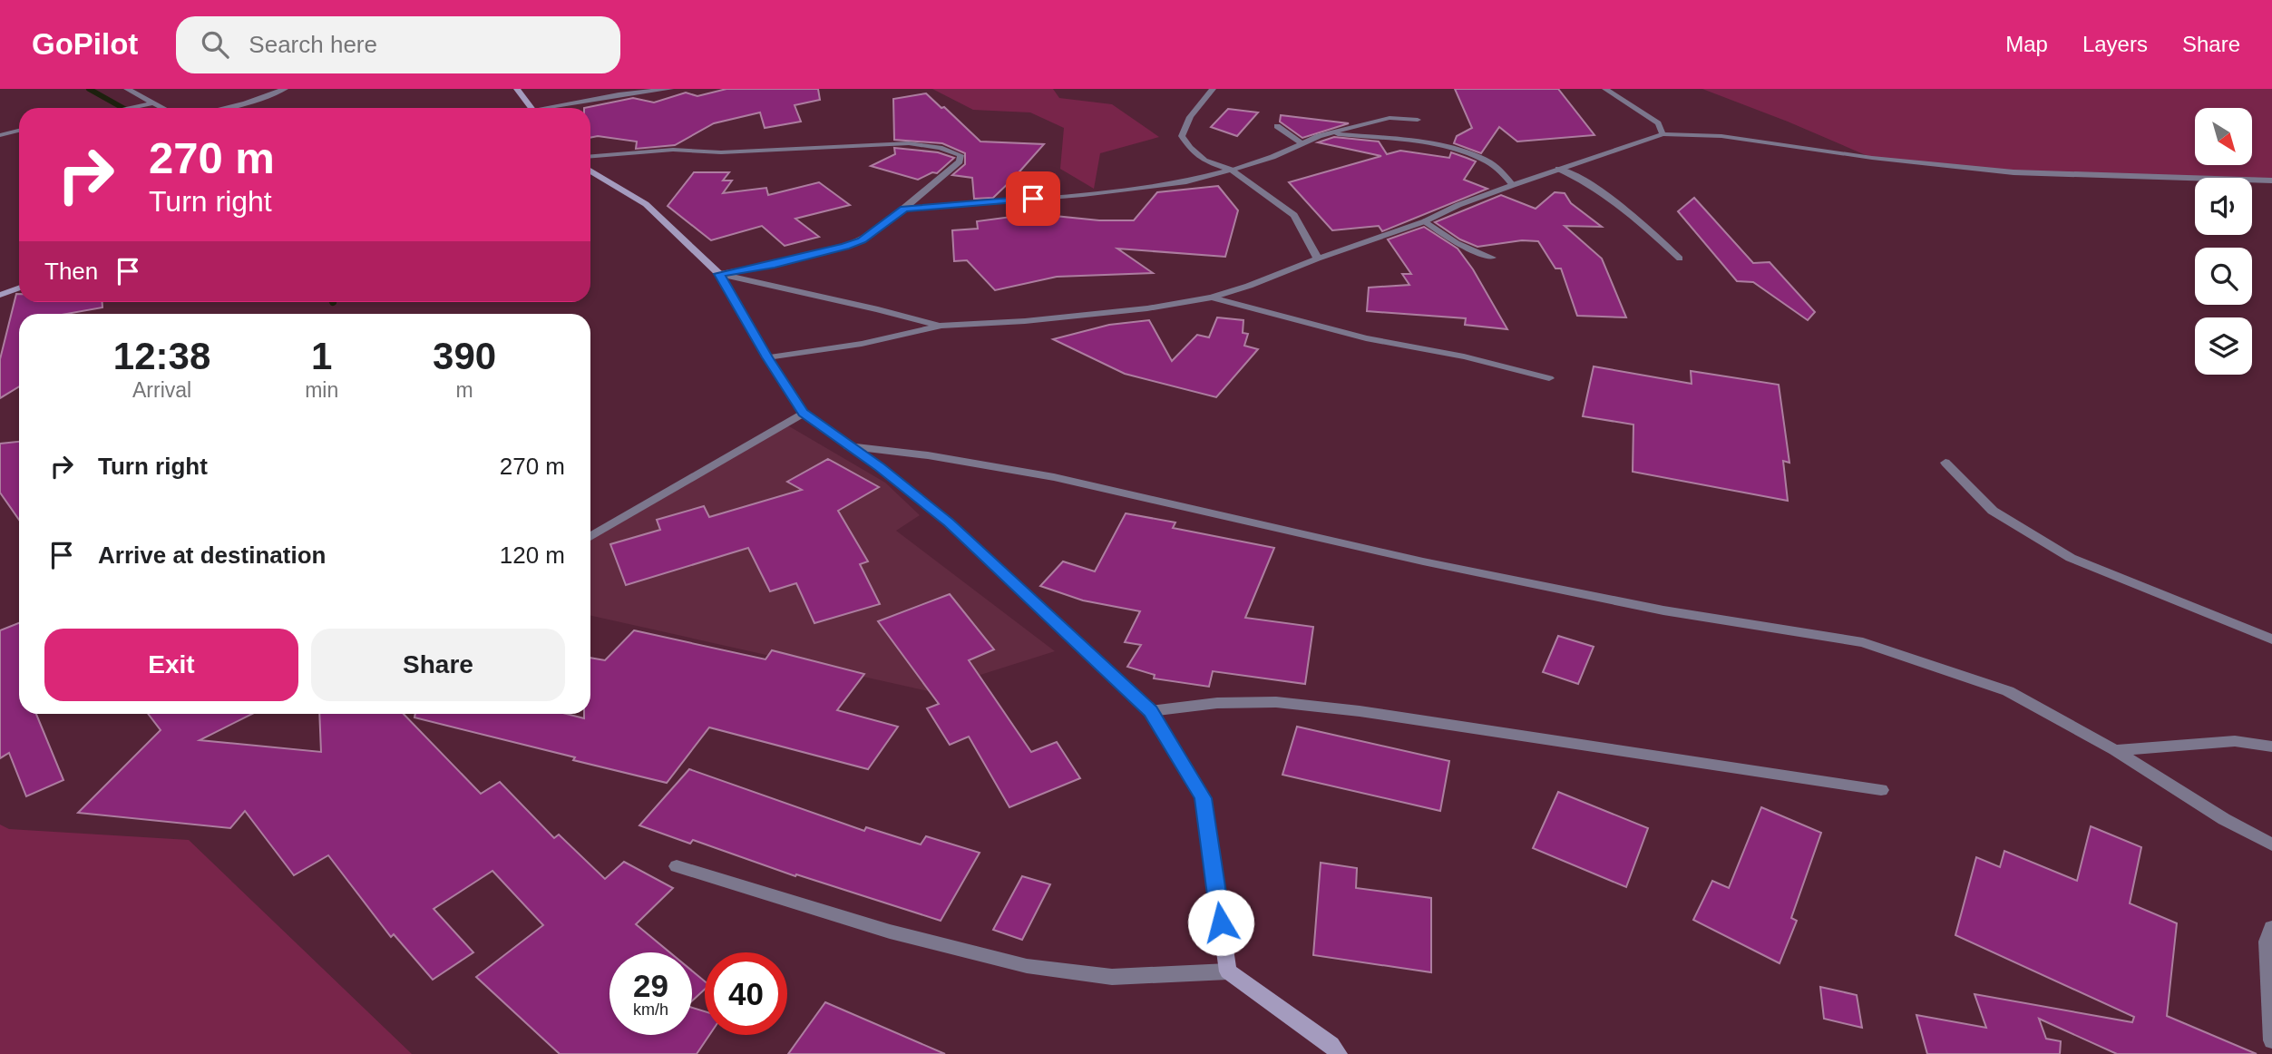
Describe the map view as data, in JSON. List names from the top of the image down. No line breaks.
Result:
{"north":"bottom right","page":{"header":"GoPilot","search":"Search here","nav":["Map","Layers","Share"],"turn":["270 m","Turn right"],"then":"Then","eta":["12:38","Arrival","1","min","390","m"],"list":[{"name":"Turn right","value":"270 m"},{"name":"Arrive at destination","value":"120 m"}],"buttons":["Exit","Share"],"speed":"29 km/h","limit":"40"}}
